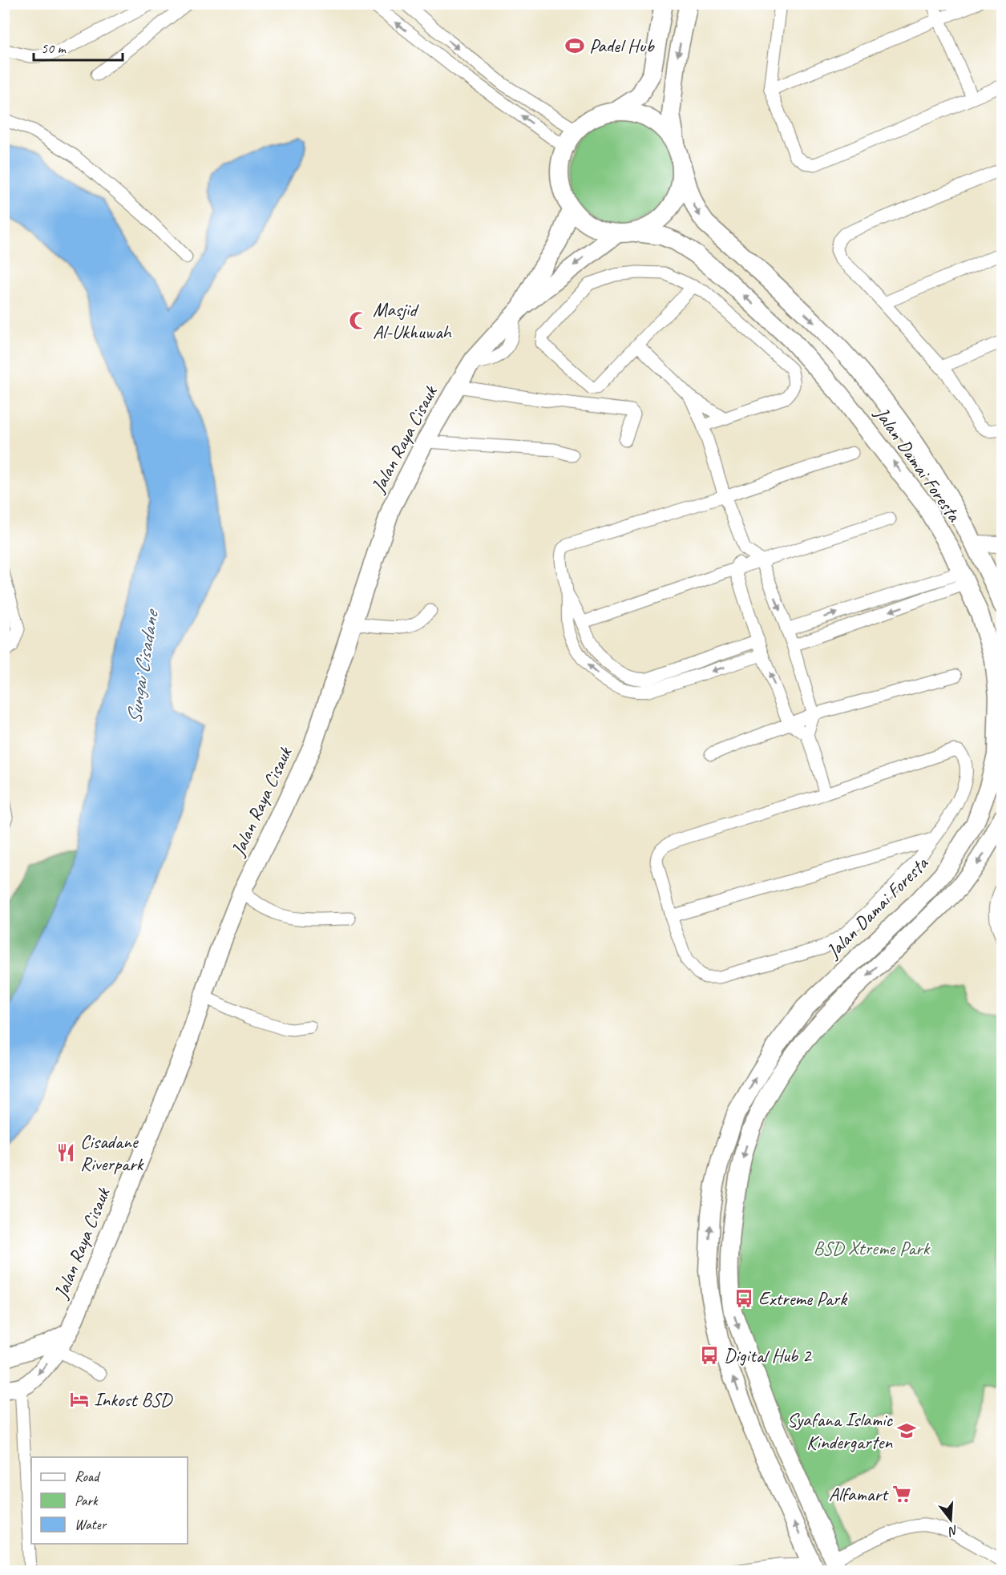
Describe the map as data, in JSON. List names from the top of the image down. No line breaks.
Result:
{"streets":{"main road":["Jalan Raya Cisauk","Jalan Damai Foresta"]},"crossings":[["Jalan Raya Cisauk","Jalan Damai Foresta"]],"water":["Sungai Cisadane"],"parks":["BSD Xtreme Park"],"places":{"sports":["Padel Hub"],"mosque":["Masjid Al-Ukhuwah"],"restaurant":["Cisadane Riverpark"],"bus stop":["Extreme Park","Digital Hub 2"],"hotel":["Inkost BSD"],"school or university":["Syafana Islamic Kindergarten"],"supermarket":["Alfamart"]},"legend":["Road","Park","Water"],"scale_bar":"50 m","north":"bottom"}
